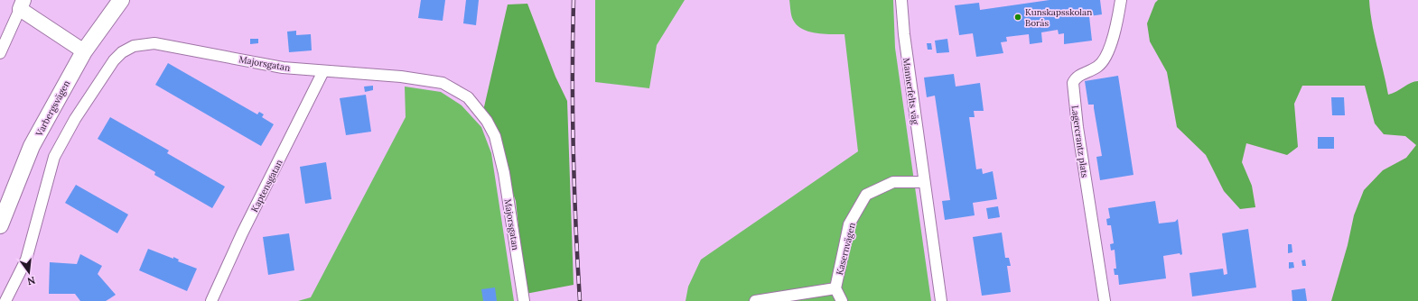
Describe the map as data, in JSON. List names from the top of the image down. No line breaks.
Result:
{"streets":{"main road":["Varbergsvägen"],"street":["Majorsgatan","Mannerfelts väg","Lagercrantz plats","Kaptensgatan","Kasernvägen"]},"crossings":[["Majorsgatan","Kaptensgatan"],["Mannerfelts väg","Kasernvägen"]],"places":["Kunskapsskolan Borås"],"north":"bottom"}
